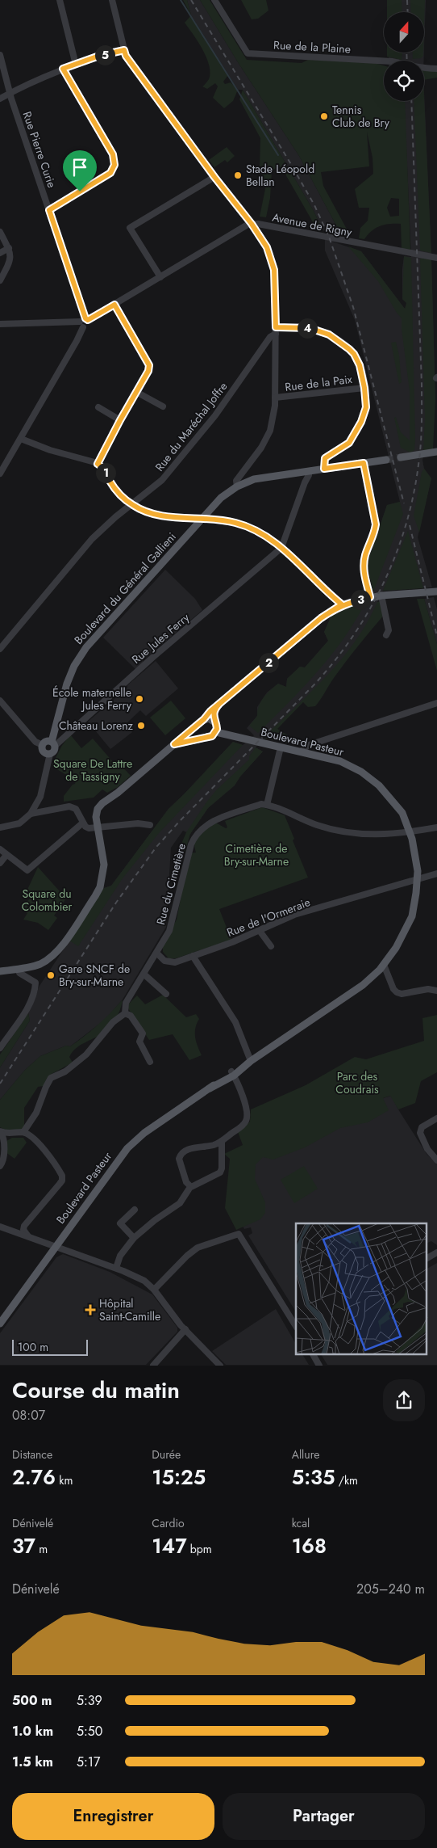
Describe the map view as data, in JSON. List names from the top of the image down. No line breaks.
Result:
{"streets":{"main road":["Boulevard du Général Gallieni","Boulevard Pasteur"],"street":["Rue de la Plaine","Rue Pierre Curie","Avenue de Rigny","Rue de la Paix","Rue du Maréchal Joffre","Rue Jules Ferry","Rue du Cimetière","Rue de l'Ormeraie"]},"crossings":[["Boulevard du Général Gallieni","Rue Jules Ferry"],["Boulevard Pasteur","Rue de l'Ormeraie"],["Rue du Cimetière","Rue de l'Ormeraie"]],"parks":["Square De Lattre de Tassigny","Cimetière de Bry-sur-Marne","Square du Colombier","Parc des Coudrais"],"places":{"other":["Tennis Club de Bry","Stade Léopold Bellan","École maternelle Jules Ferry","Château Lorenz","Gare SNCF de Bry-sur-Marne"],"health":["Hôpital Saint-Camille"]},"scale_bar":"100 m","north":"top","page":{"pins":["5","4","1","3","2"],"scale":"100 m","heading":["Course du matin","08:07"],"stats":[["Distance","2.76 km"],["Durée","15:25"],["Allure","5:35 /km"],["Dénivelé","37 m"],["Cardio","147 bpm"],["kcal","168"]],"chart":["Dénivelé","205–240 m"],"list":[{"name":"500 m","note":"5:39"},{"name":"1.0 km","note":"5:50"},{"name":"1.5 km","note":"5:17"}],"buttons":["Enregistrer","Partager"]}}
